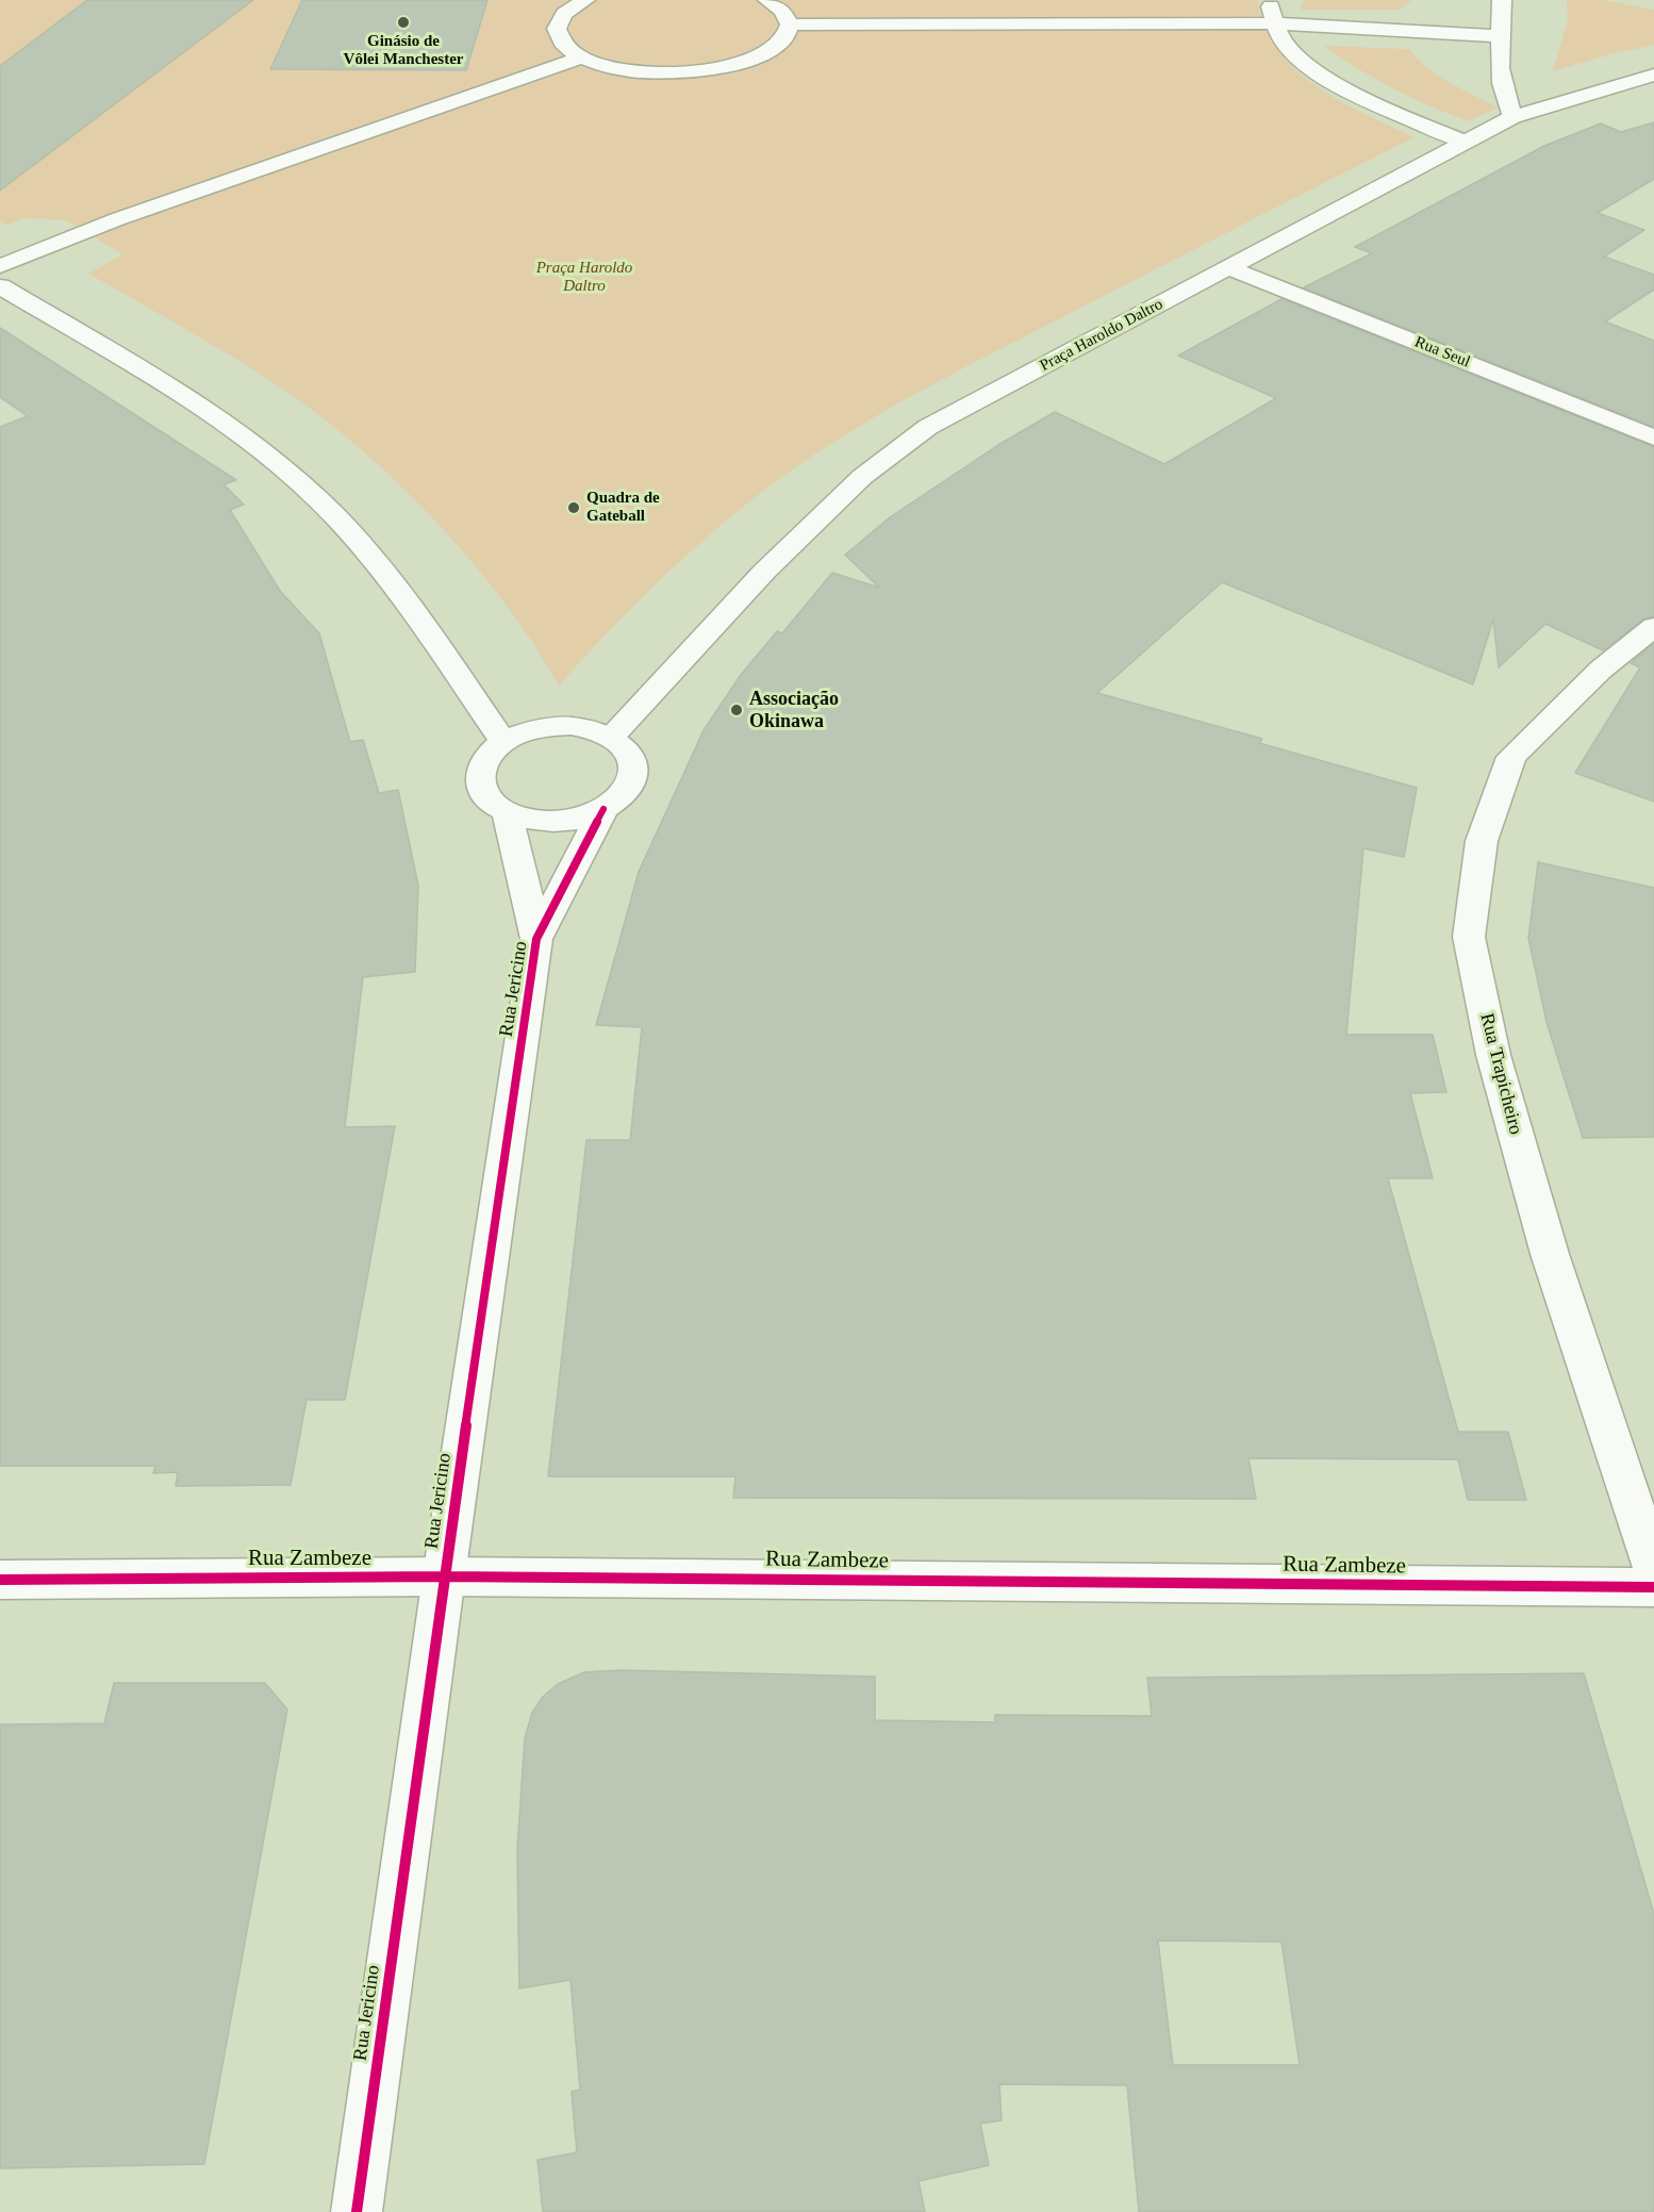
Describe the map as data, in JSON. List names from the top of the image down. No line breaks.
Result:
{"streets":{"street":["Praça Haroldo Daltro","Rua Seul","Rua Jericino","Rua Trapicheiro","Rua Zambeze"]},"crossings":[["Praça Haroldo Daltro","Rua Seul"],["Praça Haroldo Daltro","Rua Jericino"],["Rua Jericino","Rua Zambeze"]],"parks":["Praça Haroldo Daltro"],"places":["Ginásio de Vôlei Manchester","Quadra de Gateball","Associação Okinawa"]}
